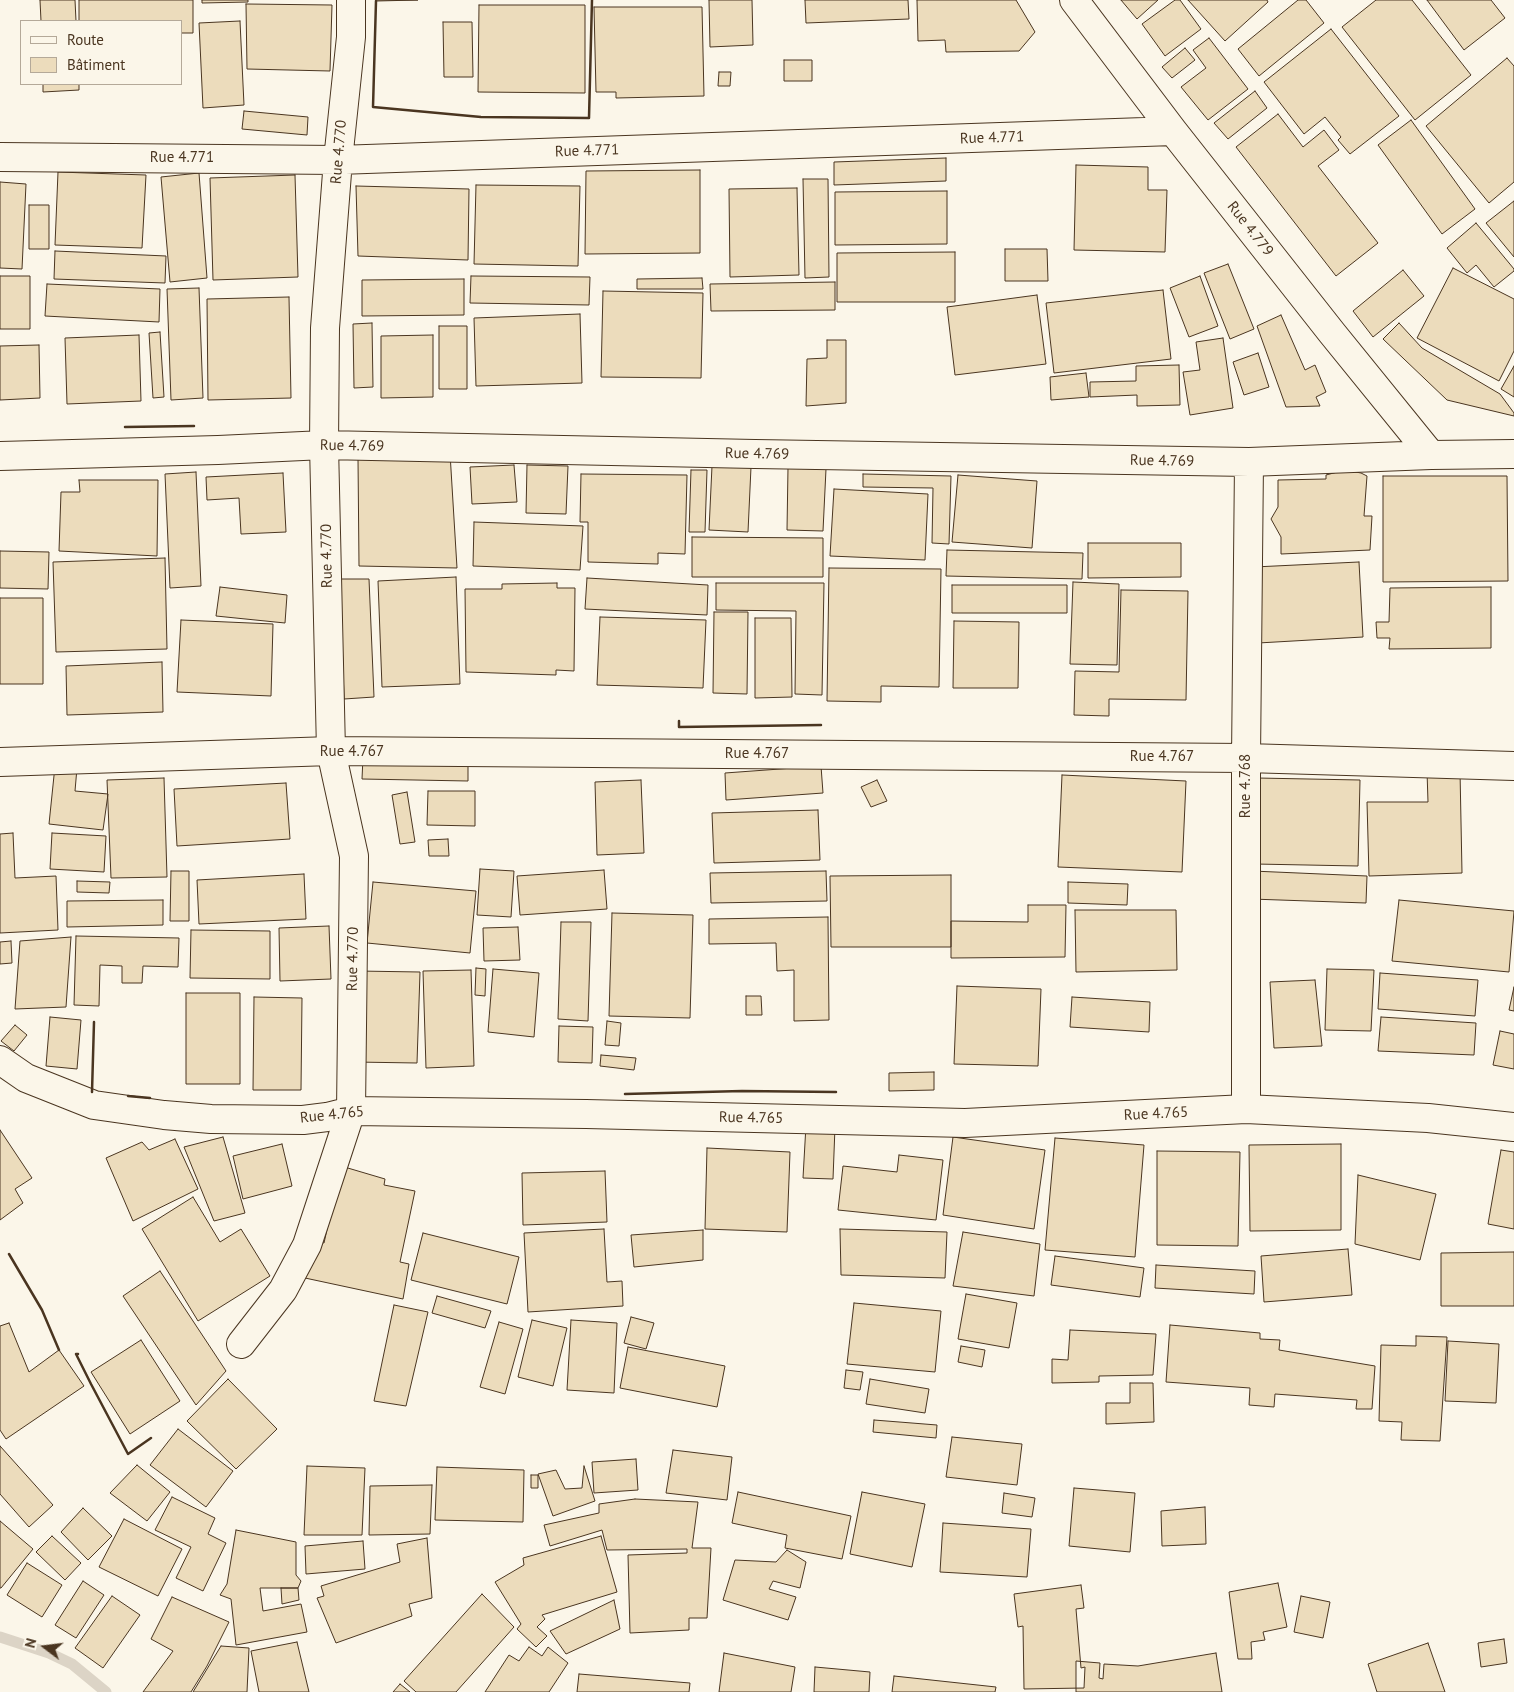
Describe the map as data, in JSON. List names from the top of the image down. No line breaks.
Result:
{"streets":{"street":["Rue 4.771","Rue 4.770","Rue 4.779","Rue 4.769","Rue 4.767","Rue 4.768","Rue 4.765"]},"crossings":[["Rue 4.771","Rue 4.770"],["Rue 4.771","Rue 4.779"],["Rue 4.770","Rue 4.769"],["Rue 4.770","Rue 4.767"],["Rue 4.770","Rue 4.765"],["Rue 4.779","Rue 4.769"],["Rue 4.769","Rue 4.768"],["Rue 4.767","Rue 4.768"],["Rue 4.768","Rue 4.765"]],"legend":["Route","Bâtiment"],"north":"left"}
